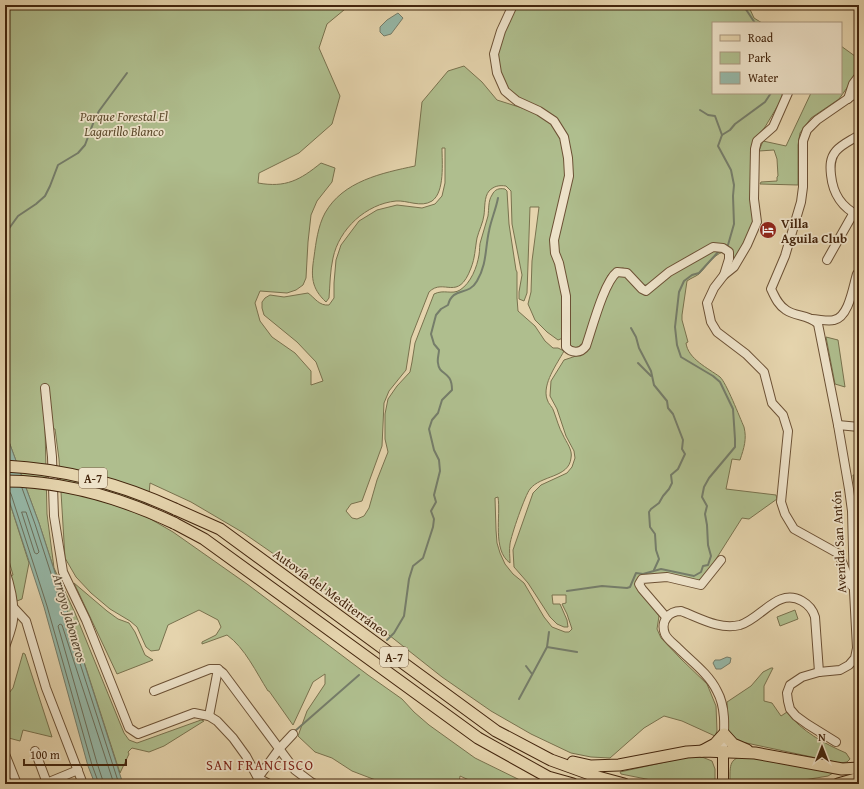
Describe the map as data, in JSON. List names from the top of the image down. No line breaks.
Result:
{"streets":{"highway":["A-7","Autovía del Mediterráneo"],"street":["Avenida San Antón"]},"districts":["SAN FRANCISCO"],"water":["Arroyo Jaboneros"],"parks":["Parque Forestal El Lagarillo Blanco"],"places":{"hotel":["Villa Aguila Club"]},"legend":["Road","Park","Water"],"scale_bar":"100 m","north":"top"}
